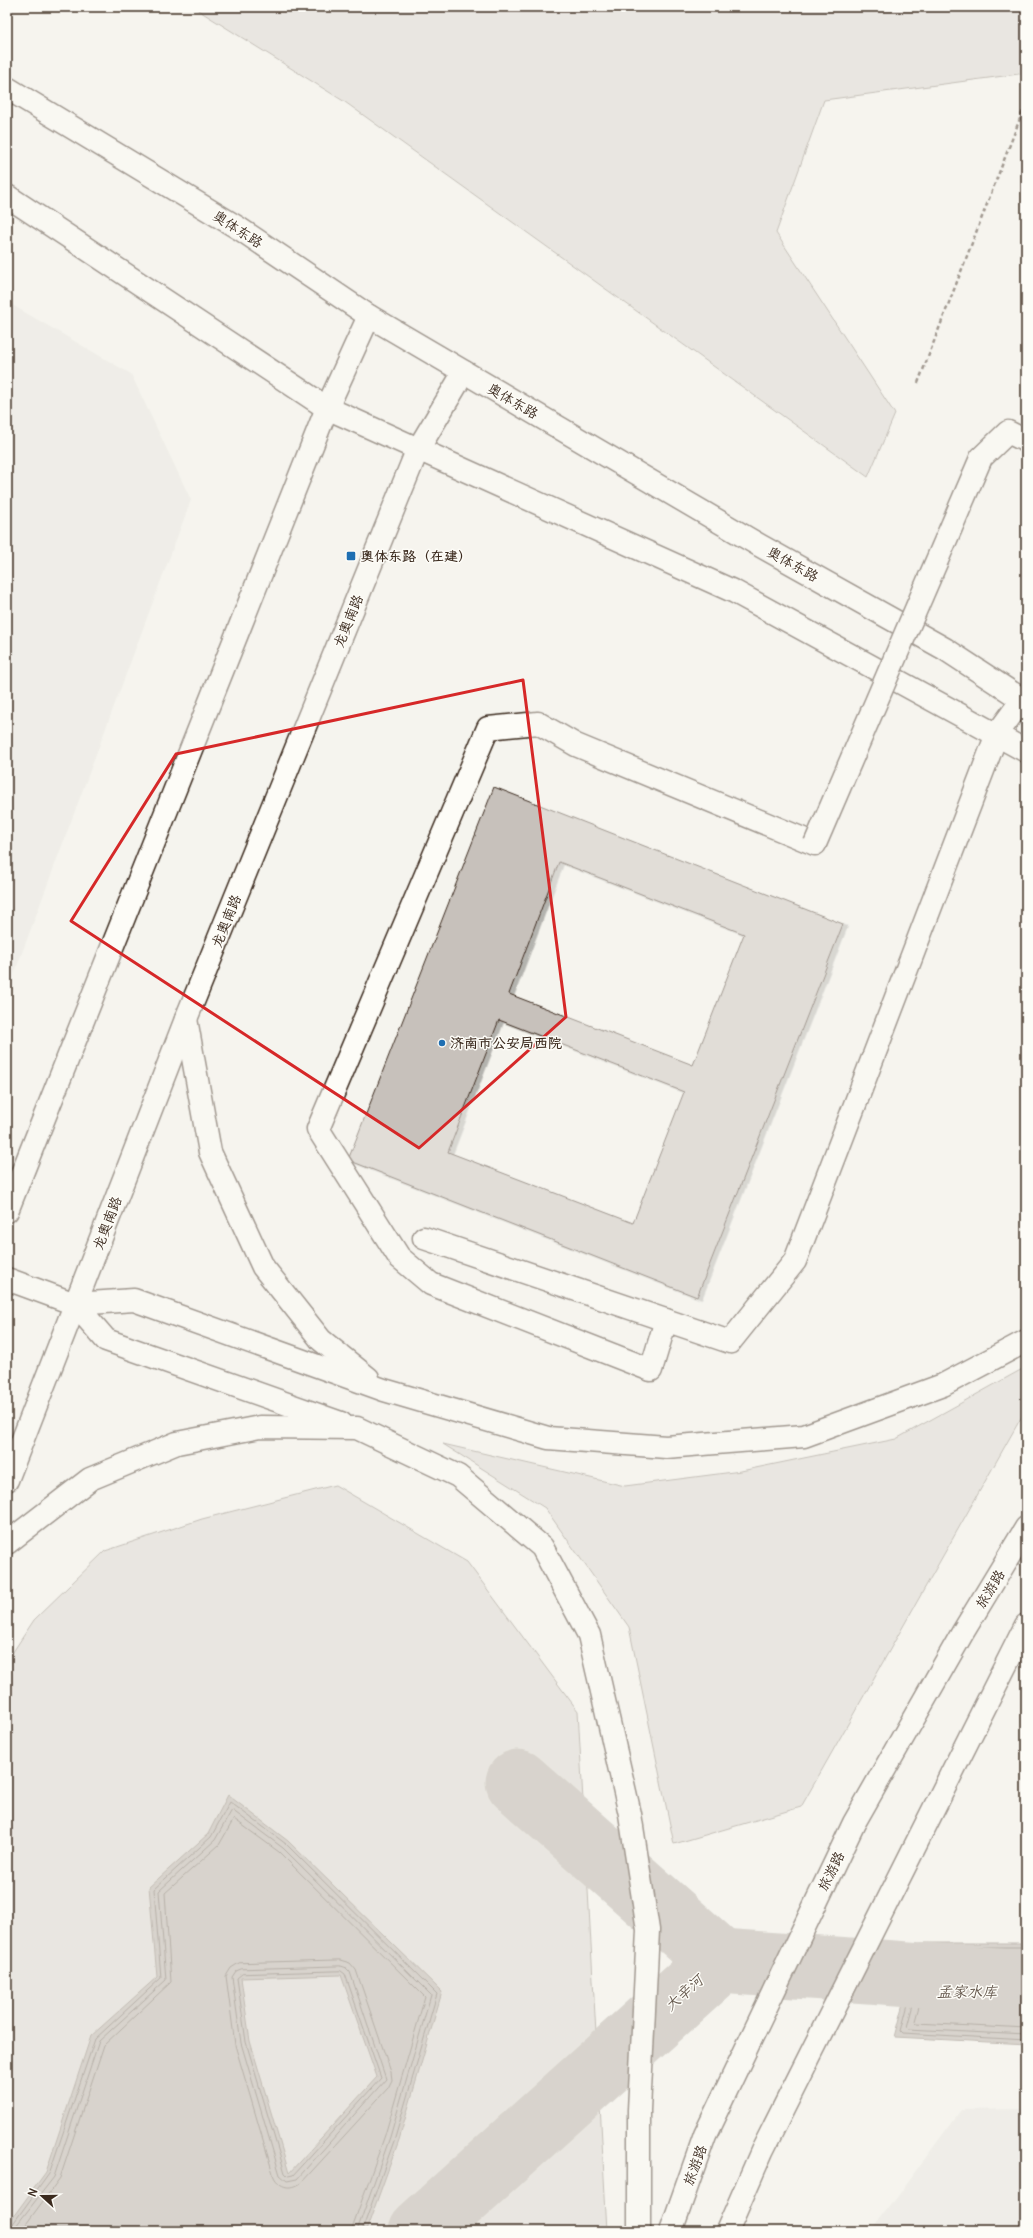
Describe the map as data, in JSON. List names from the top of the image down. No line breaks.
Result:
{"streets":{"main road":["奥体东路","龙奥南路","旅游路"]},"crossings":[["奥体东路","龙奥南路"]],"water":["孟家水库","大辛河"],"places":{"transit":["奥体东路（在建）"],"other":["济南市公安局西院"]},"north":"left"}
